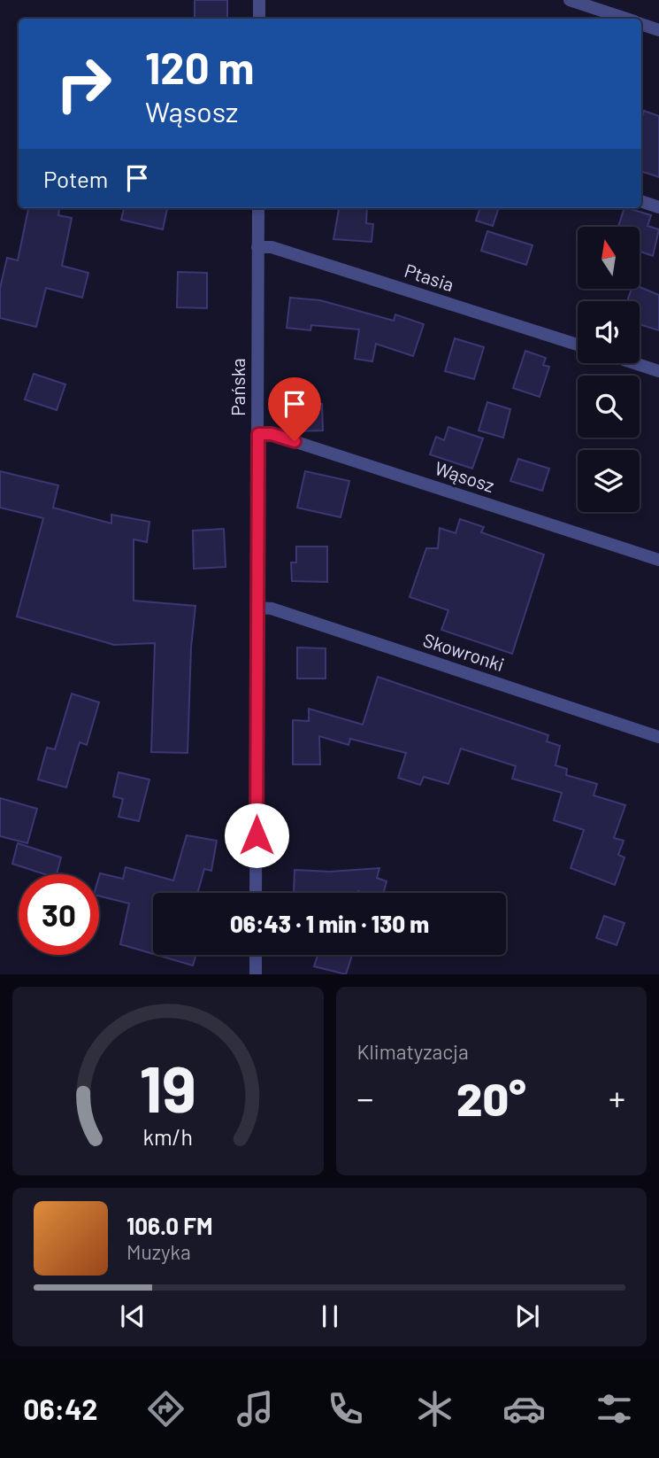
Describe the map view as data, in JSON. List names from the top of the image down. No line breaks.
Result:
{"streets":{"street":["Ptasia","Pańska","Wąsosz","Skowronki"]},"crossings":[["Ptasia","Pańska"],["Pańska","Wąsosz"],["Pańska","Skowronki"]],"north":"top","page":{"turn":["120 m","Wąsosz"],"then":"Potem","limit":"30","trip":"06:43 · 1 min · 130 m","tile":"Klimatyzacja","heat":["−","20°","+"],"song":["106.0 FM","Muzyka"],"tabs":"06:42","gauge":["19","km/h"]}}
